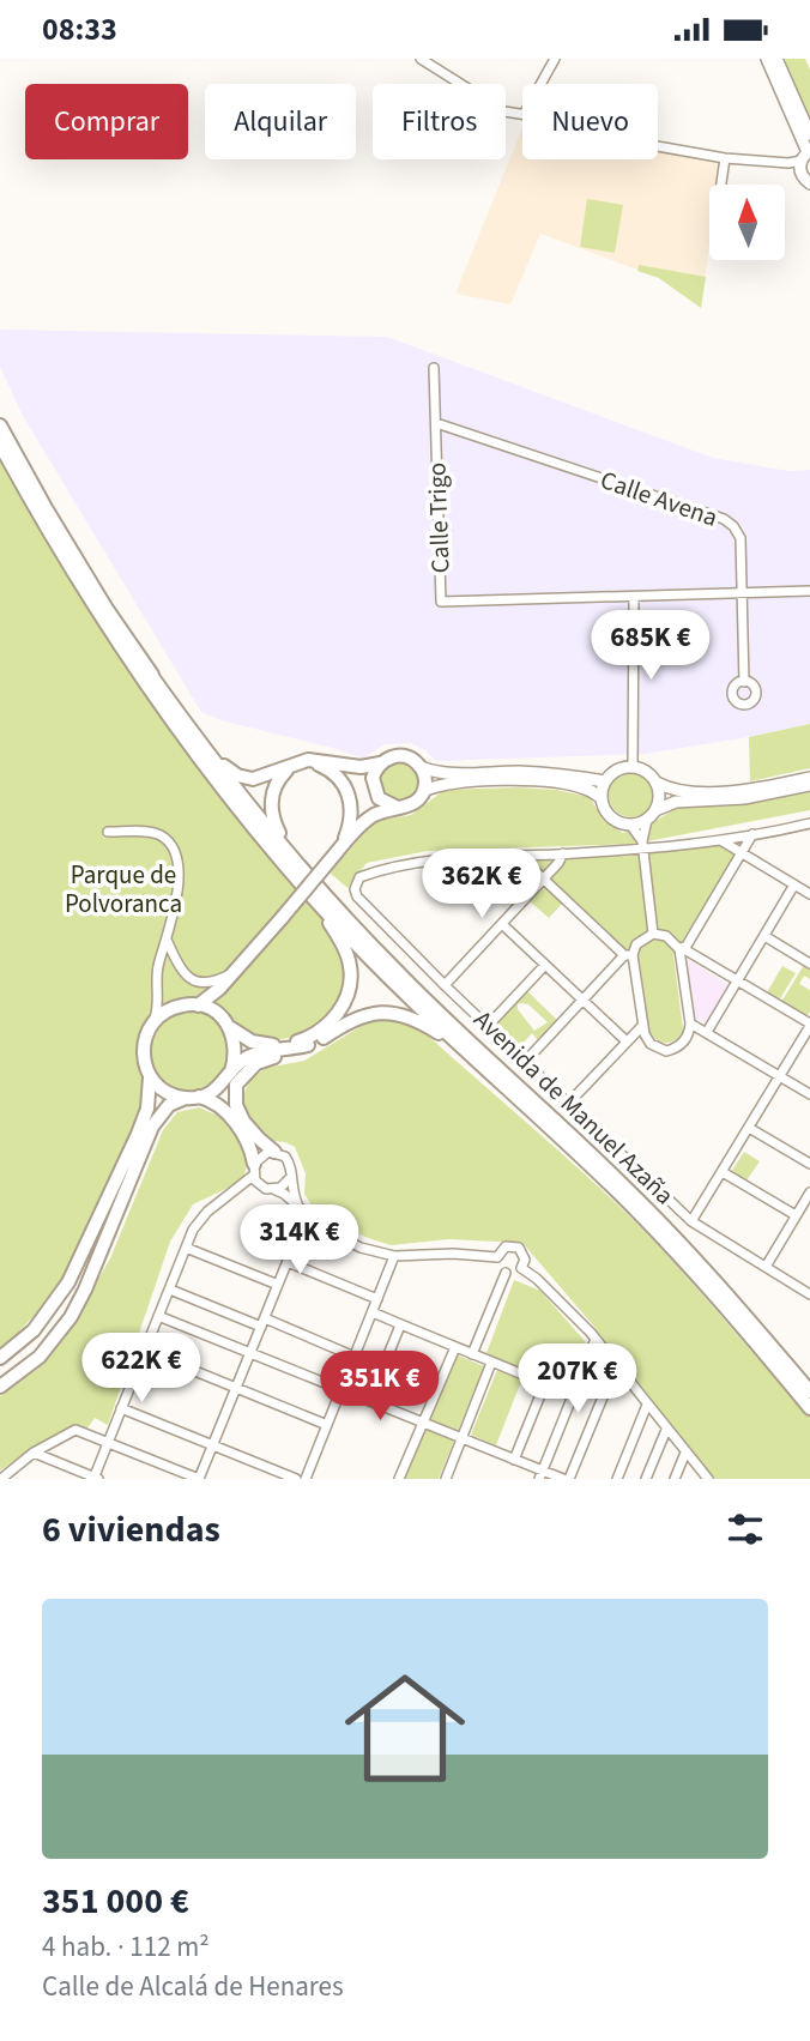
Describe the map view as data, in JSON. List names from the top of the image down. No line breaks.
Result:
{"streets":{"street":["Calle Avena","Calle Trigo","Avenida de Manuel Azaña"]},"crossings":[["Calle Avena","Calle Trigo"]],"parks":["Parque de Polvoranca"],"north":"top","page":{"status":"08:33","chip":["Comprar","Alquilar","Filtros","Nuevo"],"price":["685K €","362K €","314K €","622K €","207K €","351K €"],"heading":"6 viviendas","list":[{"name":"351 000 €","note":"4 hab. · 112 m² · Calle de Alcalá de Henares"}]}}
